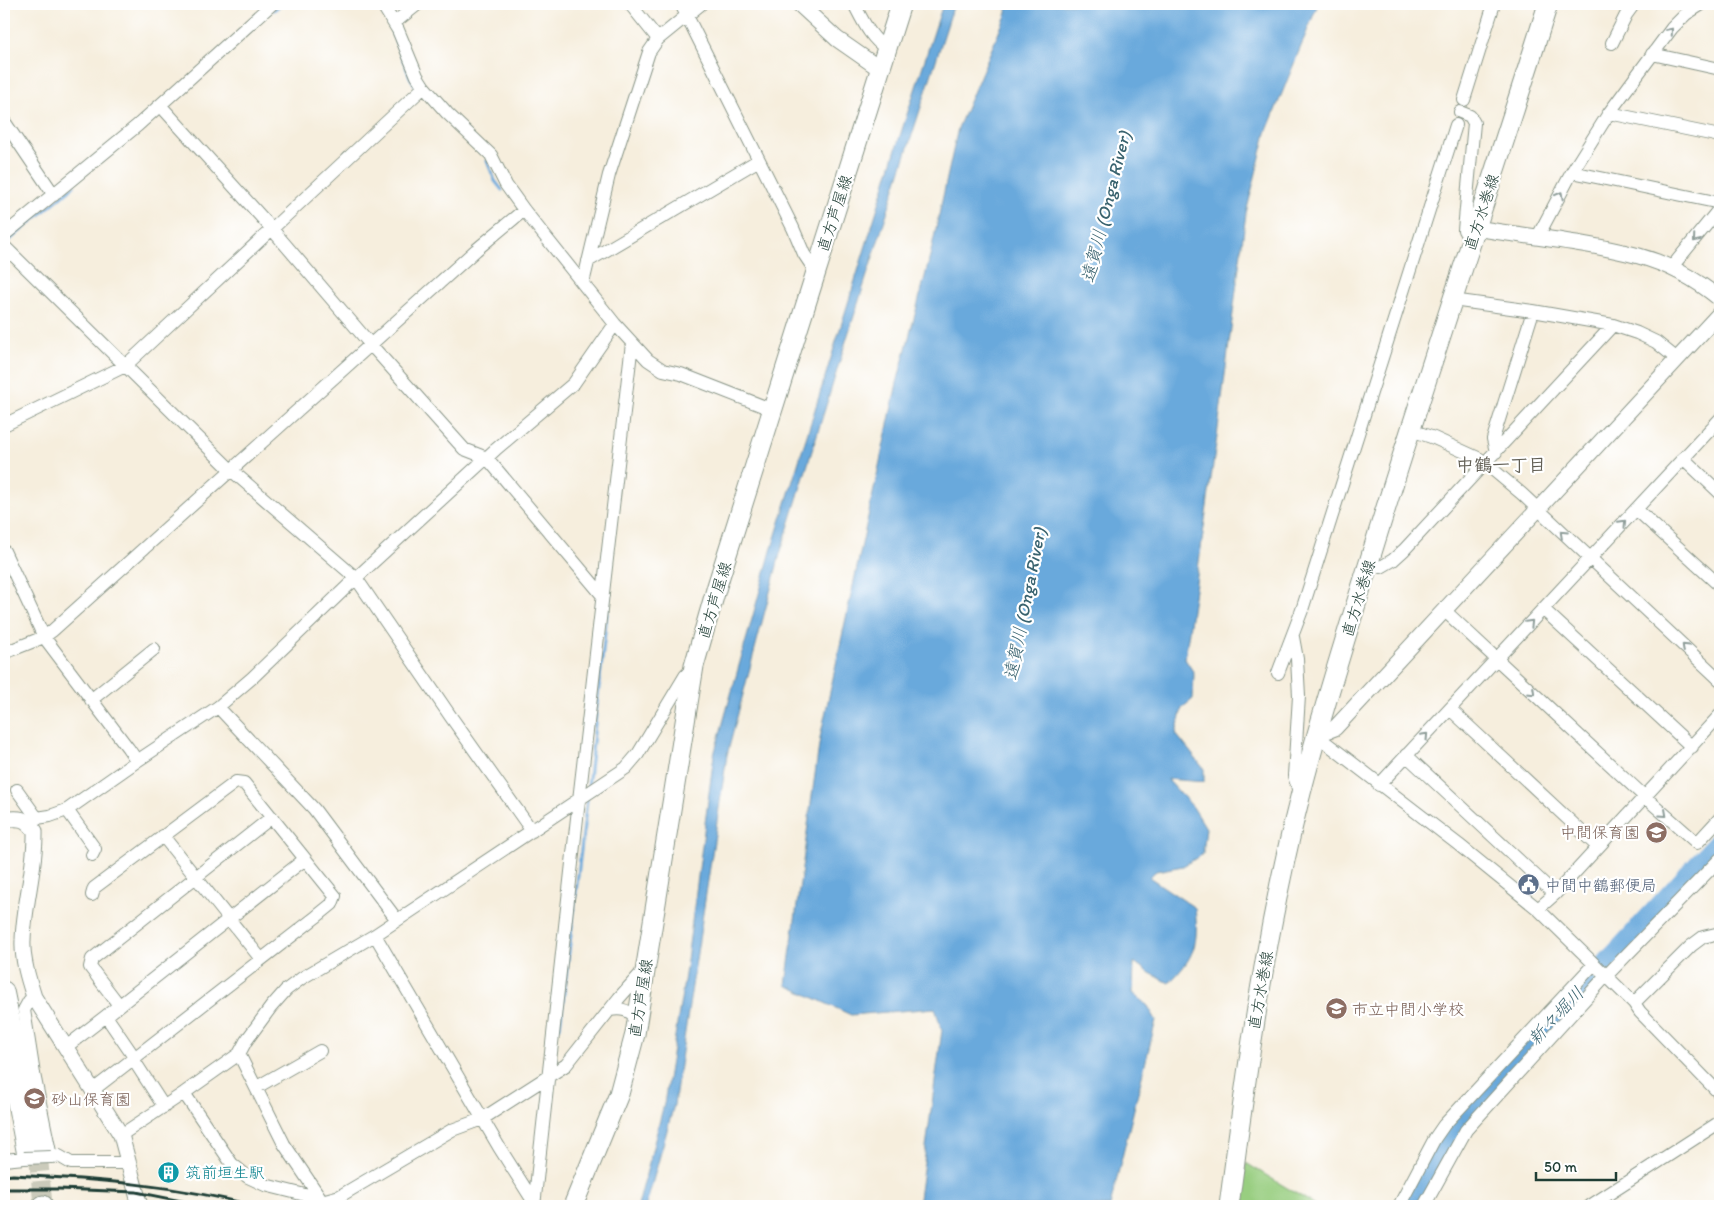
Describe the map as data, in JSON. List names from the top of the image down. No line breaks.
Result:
{"streets":{"main road":["直方水巻線","直方芦屋線"]},"districts":["中鶴一丁目"],"water":["遠賀川 (Onga River)","新々堀川"],"places":{"school or university":["中間保育園","市立中間小学校","砂山保育園"],"public building":["中間中鶴郵便局"],"building":["筑前垣生駅"]},"scale_bar":"50 m"}
